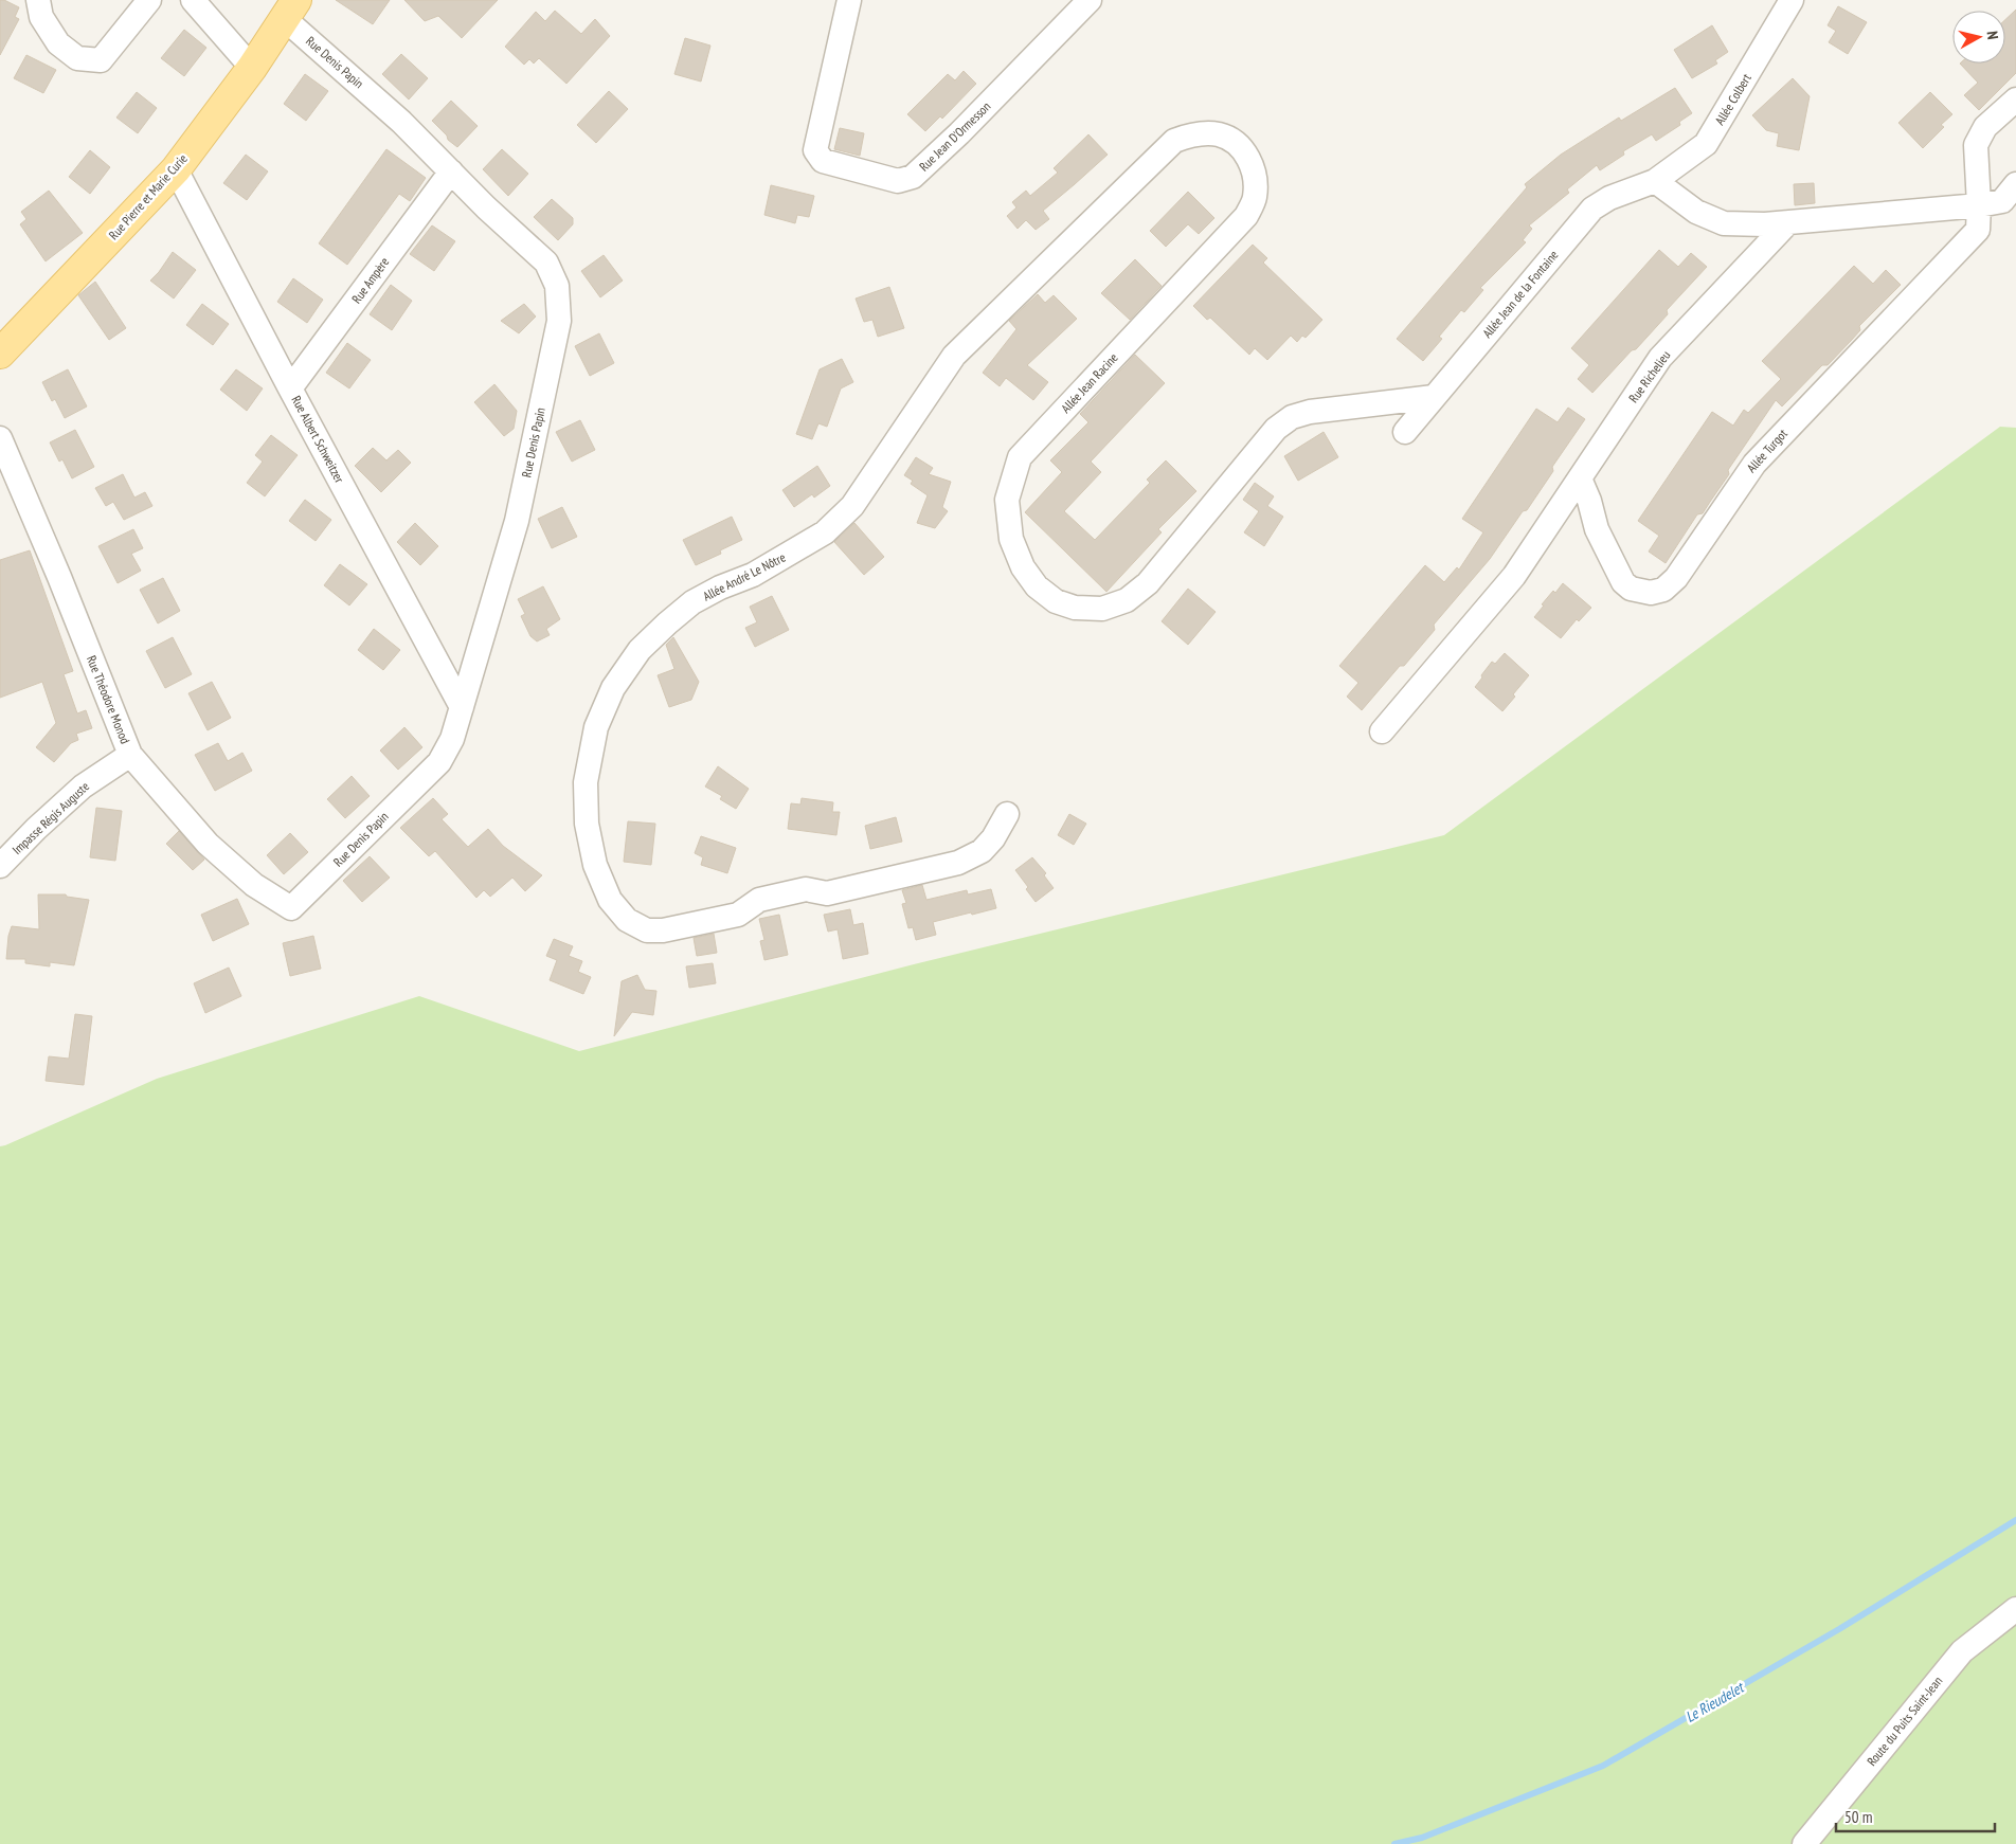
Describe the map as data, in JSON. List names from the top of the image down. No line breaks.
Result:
{"streets":{"main road":["Rue Pierre et Marie Curie"],"street":["Rue Denis Papin","Allée Colbert","Rue Jean D'Ormesson","Rue Ampère","Allée Jean de la Fontaine","Rue Richelieu","Allée Jean Racine","Rue Albert Schweitzer","Allée Turgot","Allée André Le Nôtre","Rue Théodore Monod","Impasse Régis Auguste","Route du Puits Saint-Jean"]},"crossings":[["Rue Denis Papin","Rue Pierre et Marie Curie"],["Rue Denis Papin","Rue Ampère"],["Rue Denis Papin","Rue Albert Schweitzer"],["Rue Denis Papin","Rue Théodore Monod"],["Allée Colbert","Allée Jean de la Fontaine"],["Rue Pierre et Marie Curie","Rue Albert Schweitzer"],["Rue Ampère","Rue Albert Schweitzer"],["Allée Jean de la Fontaine","Allée Jean Racine"],["Rue Richelieu","Allée Turgot"],["Allée Jean Racine","Allée André Le Nôtre"],["Rue Théodore Monod","Impasse Régis Auguste"]],"water":["Le Rieudelet"],"scale_bar":"50 m","north":"right"}
